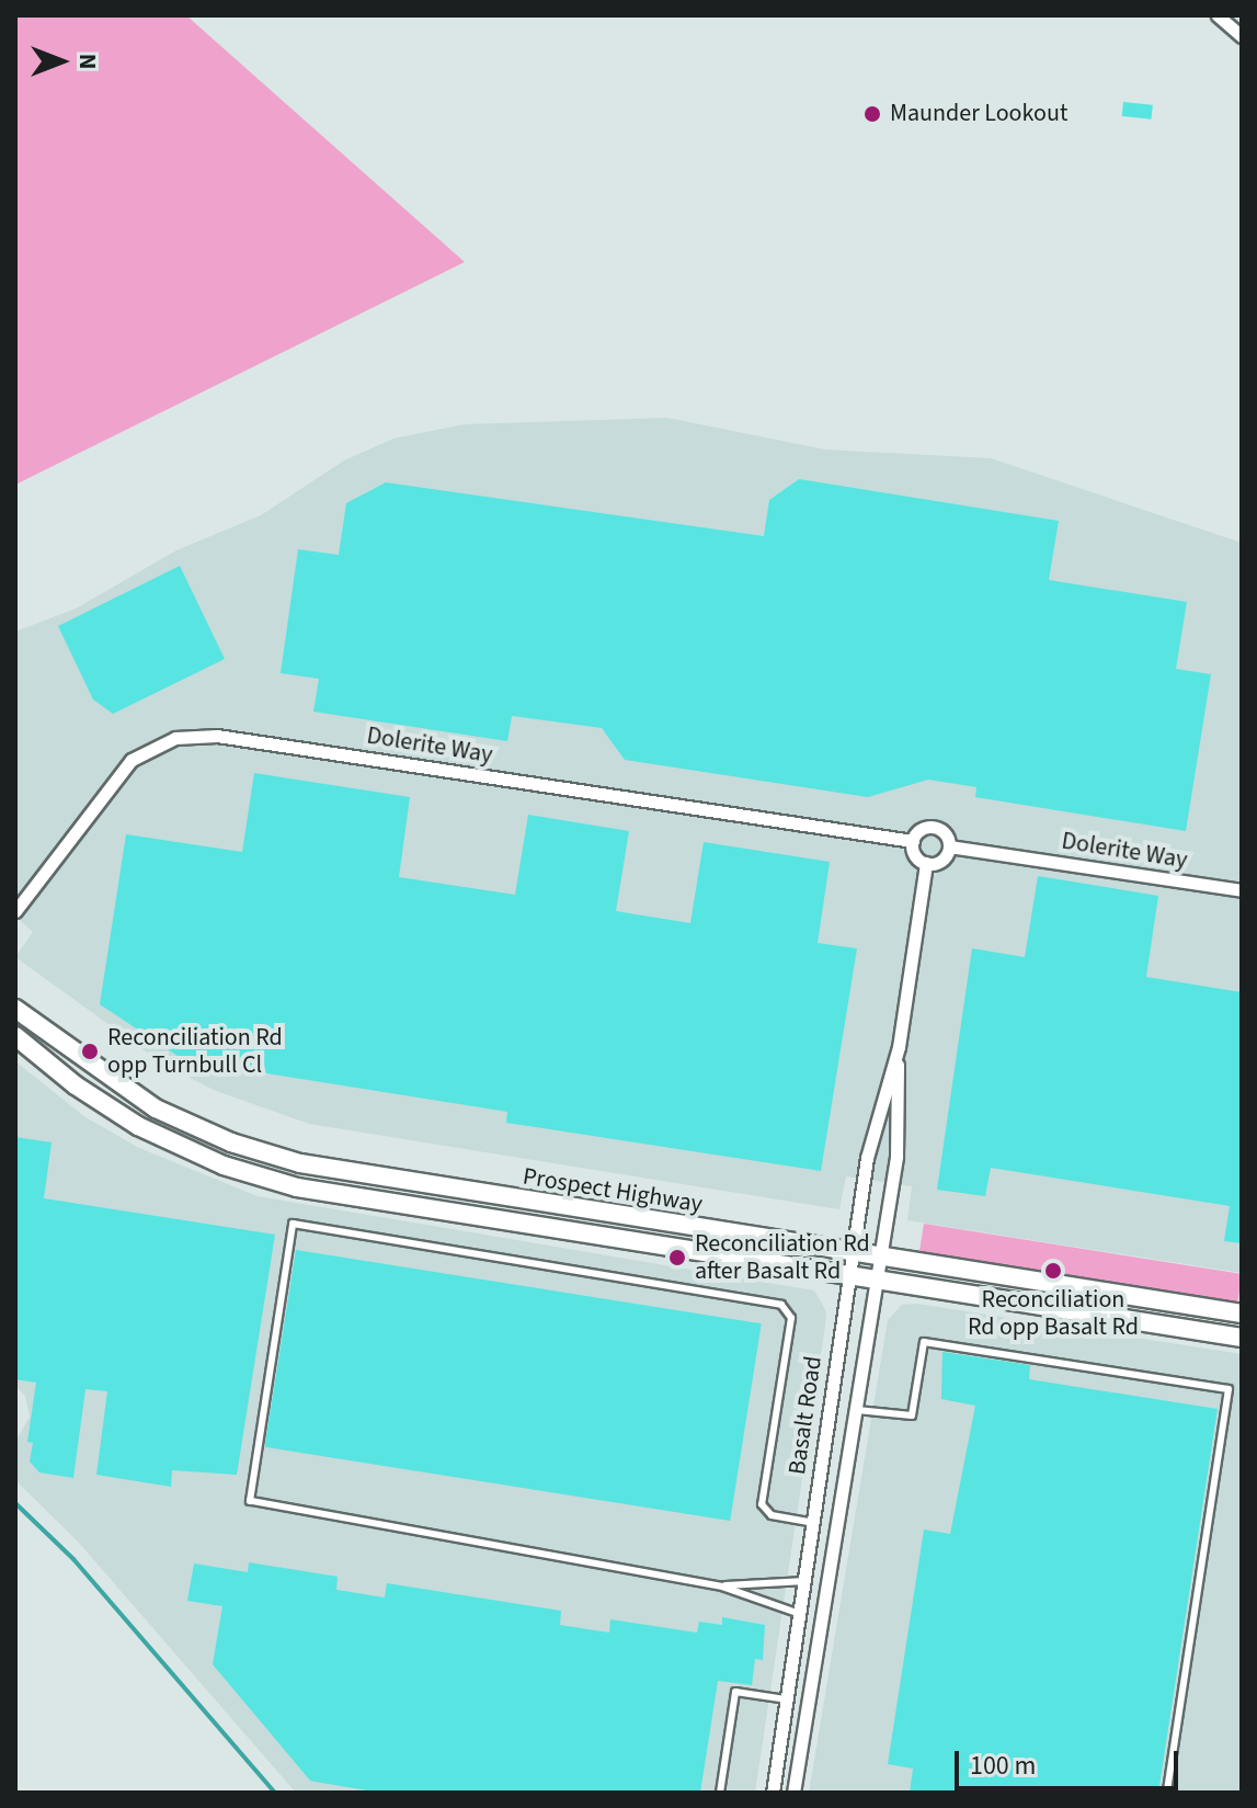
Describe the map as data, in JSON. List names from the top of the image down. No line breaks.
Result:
{"streets":{"main road":["Prospect Highway"],"street":["Dolerite Way","Basalt Road"]},"crossings":[["Dolerite Way","Basalt Road"],["Prospect Highway","Basalt Road"]],"places":["Maunder Lookout","Reconciliation Rd opp Turnbull Cl","Reconciliation Rd after Basalt Rd","Reconciliation Rd opp Basalt Rd"],"scale_bar":"100 m","north":"right"}
